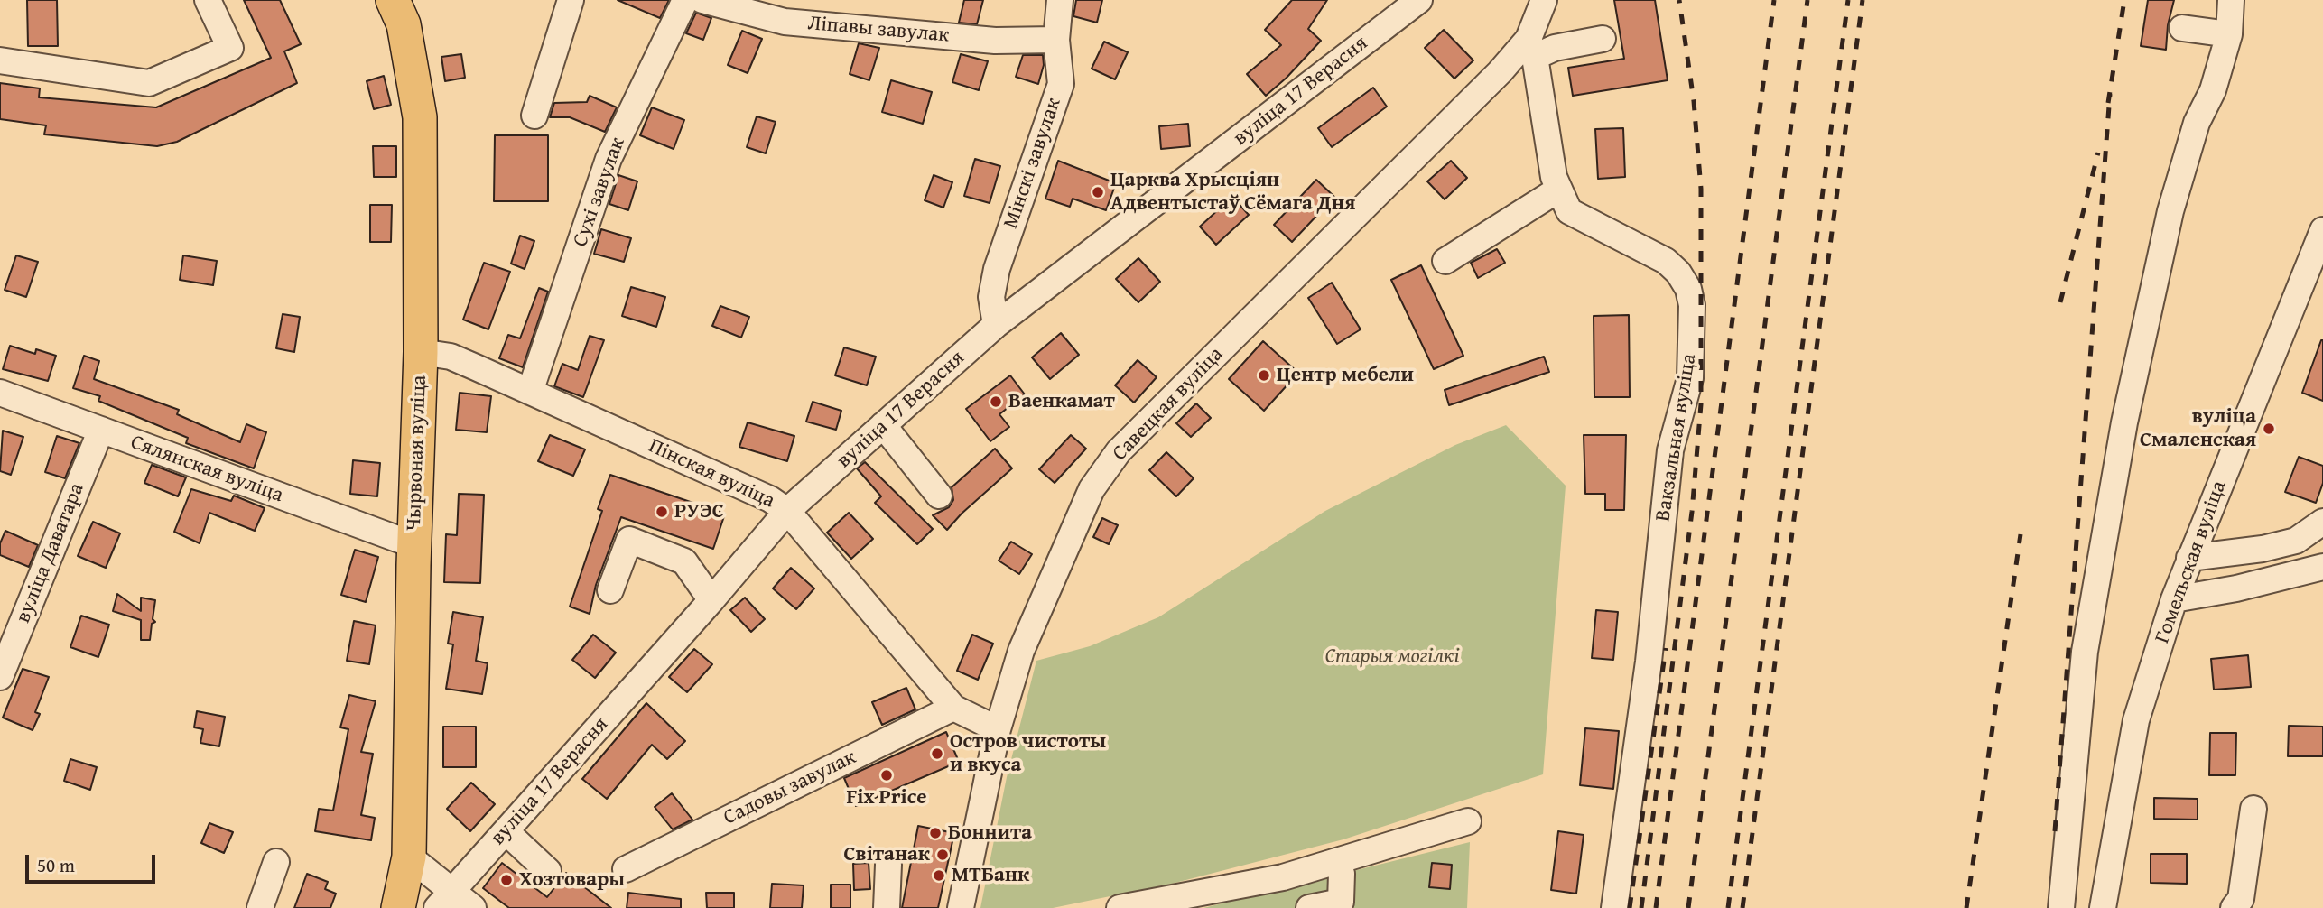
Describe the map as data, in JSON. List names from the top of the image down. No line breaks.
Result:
{"streets":{"main road":["Чырвоная вуліца"],"street":["Ліпавы завулак","вуліца 17 Верасня","Мінскі завулак","Сухі завулак","Савецкая вуліца","Вакзальная вуліца","Сялянская вуліца","Пінская вуліца","вуліца Даватара","Гомельская вуліца","Садовы завулак"]},"crossings":[["Ліпавы завулак","Мінскі завулак"],["вуліца 17 Верасня","Мінскі завулак"],["вуліца 17 Верасня","Пінская вуліца"],["Сухі завулак","Пінская вуліца"],["Савецкая вуліца","Вакзальная вуліца"],["Савецкая вуліца","Пінская вуліца"],["Чырвоная вуліца","Сялянская вуліца"],["Чырвоная вуліца","Пінская вуліца"],["Сялянская вуліца","вуліца Даватара"],["Пінская вуліца","Садовы завулак"]],"parks":["Старыя могілкі"],"places":["Царква Хрысціян Адвентыстаў Сёмага Дня","Центр мебели","Ваенкамат","вуліца Смаленская","РУЭС","Остров чистоты и вкуса","Fix Price","Боннита","Світанак","МТБанк","Хозтовары"],"scale_bar":"50 m"}
